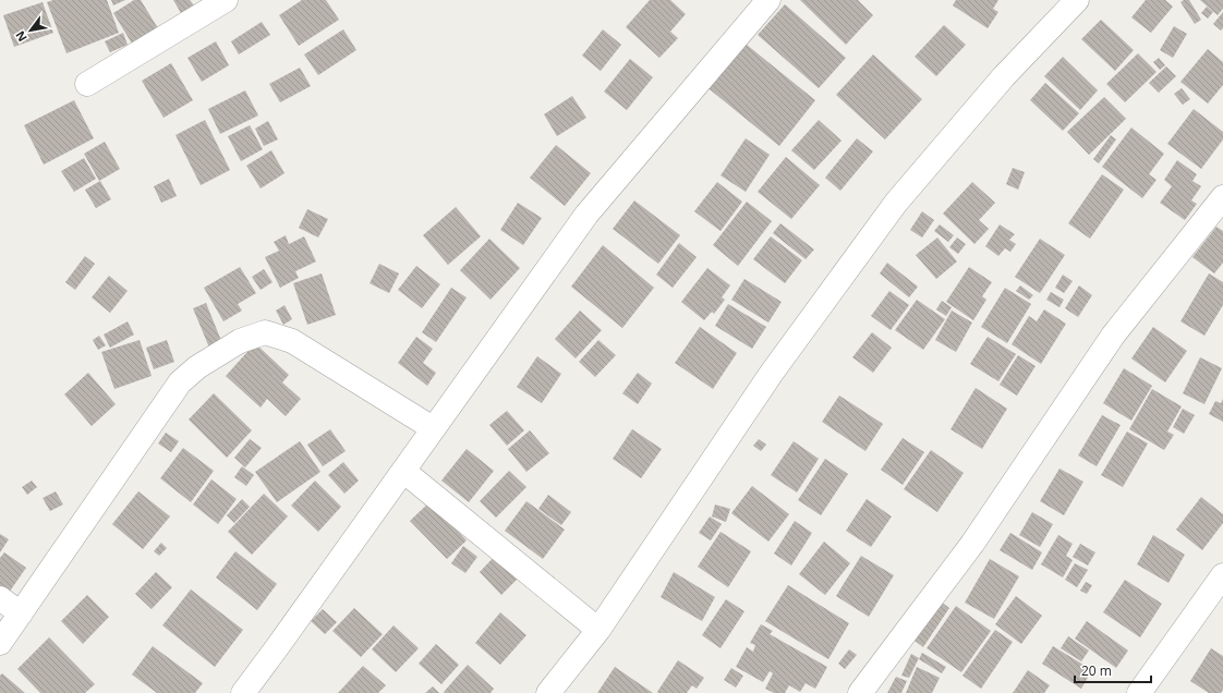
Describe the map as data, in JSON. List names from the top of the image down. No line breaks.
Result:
{"scale_bar":"20 m","north":"bottom left"}
